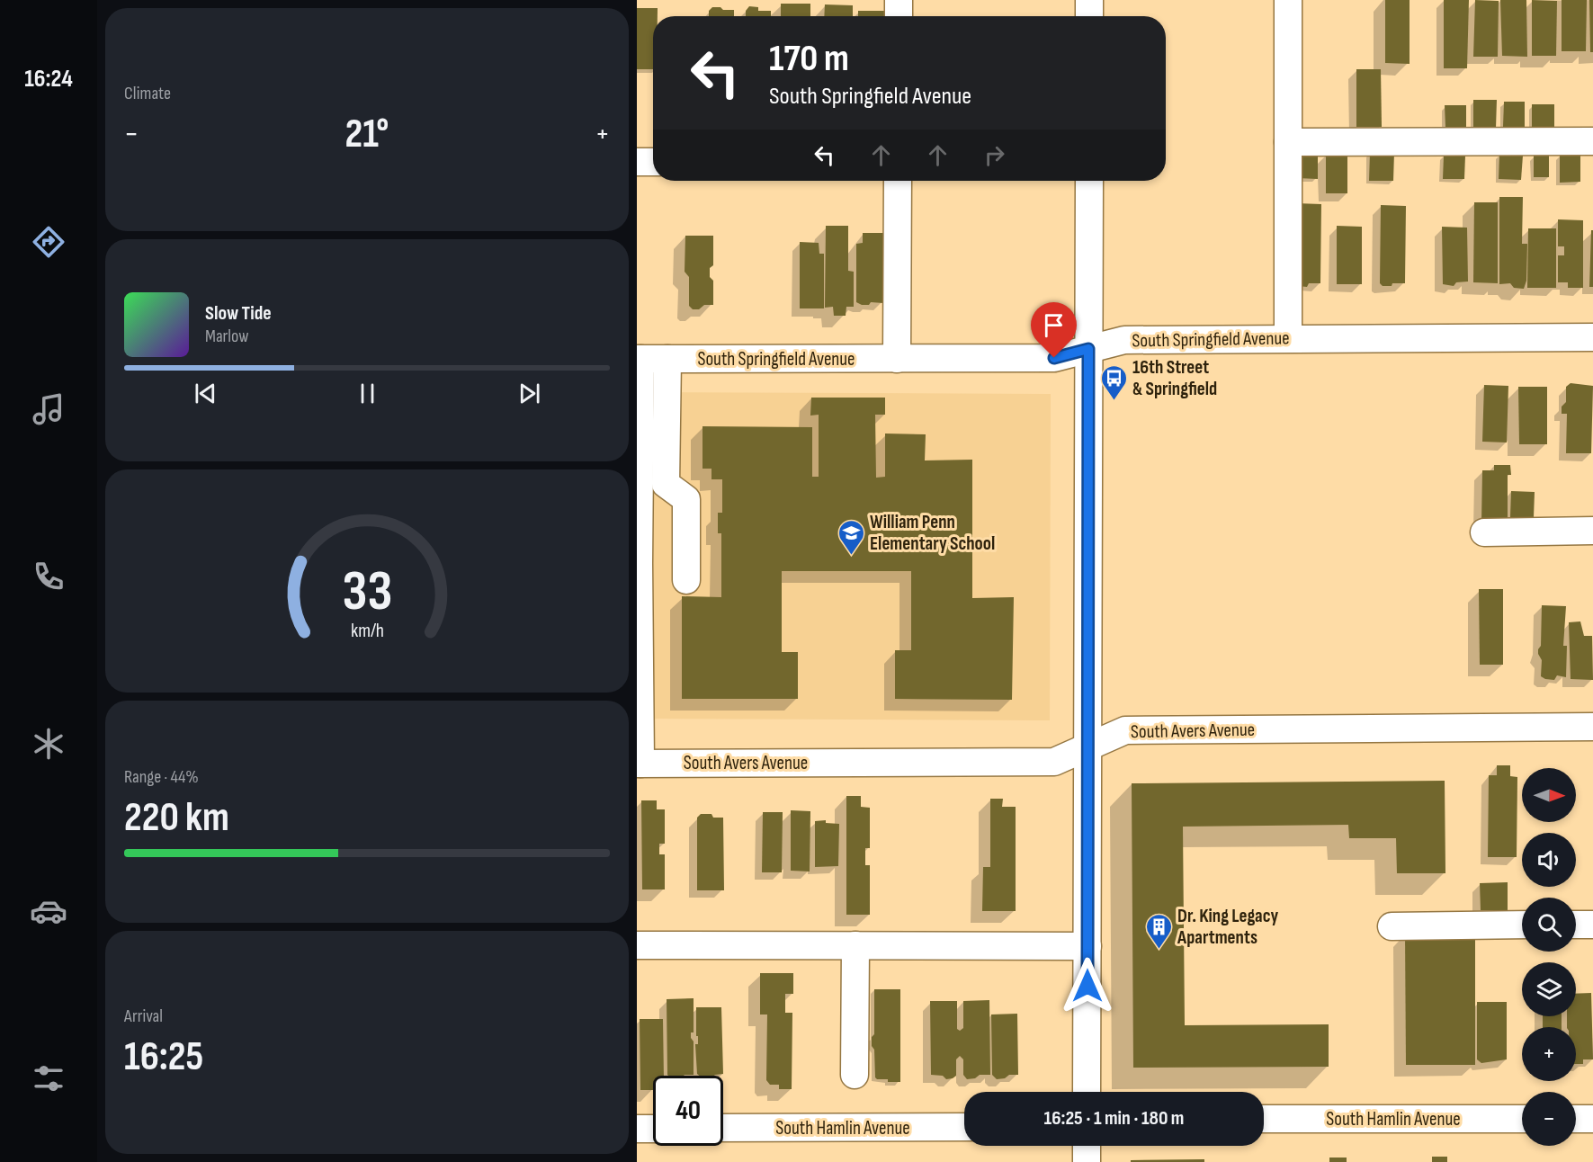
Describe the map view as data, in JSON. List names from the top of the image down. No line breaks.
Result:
{"streets":{"street":["South Springfield Avenue","South Avers Avenue","South Hamlin Avenue"]},"places":{"bus stop":["16th Street & Springfield"],"school or university":["William Penn Elementary School"],"building":["Dr. King Legacy Apartments"]},"north":"right","page":{"tabs":"16:24","tile":["Climate",["Range · 44%","220 km"],["Arrival","16:25"]],"turn":["170 m","South Springfield Avenue"],"heat":["−","21°","+"],"song":["Slow Tide","Marlow"],"map_buttons":["+","−"],"limit":"40","trip":"16:25 · 1 min · 180 m","gauge":["33","km/h"]}}
